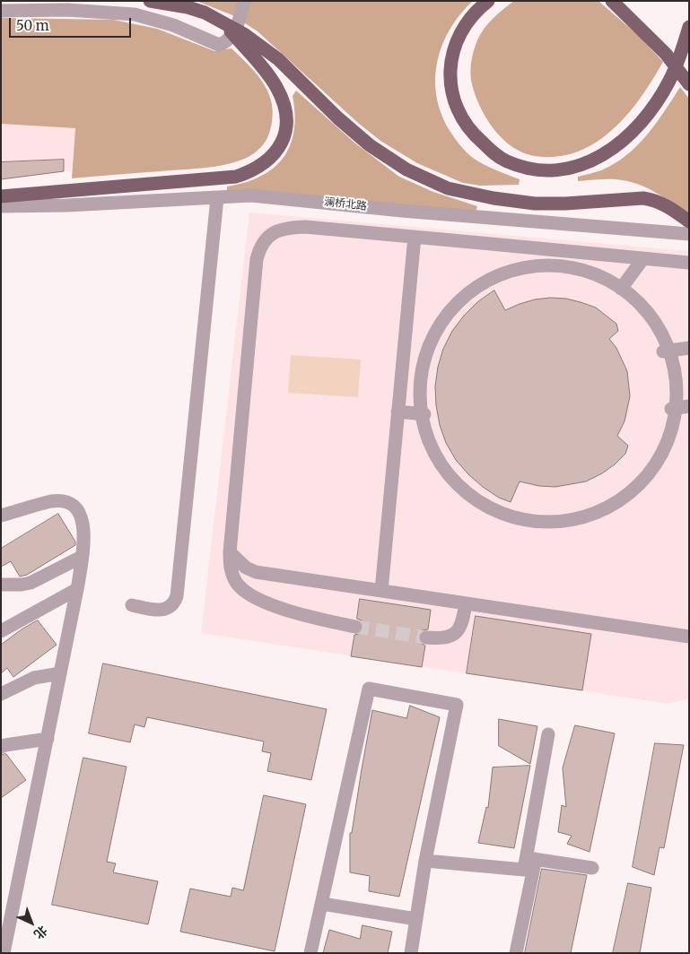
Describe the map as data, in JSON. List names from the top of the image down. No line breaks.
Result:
{"streets":{"street":["澜桥北路"]},"scale_bar":"50 m","north":"bottom right"}
